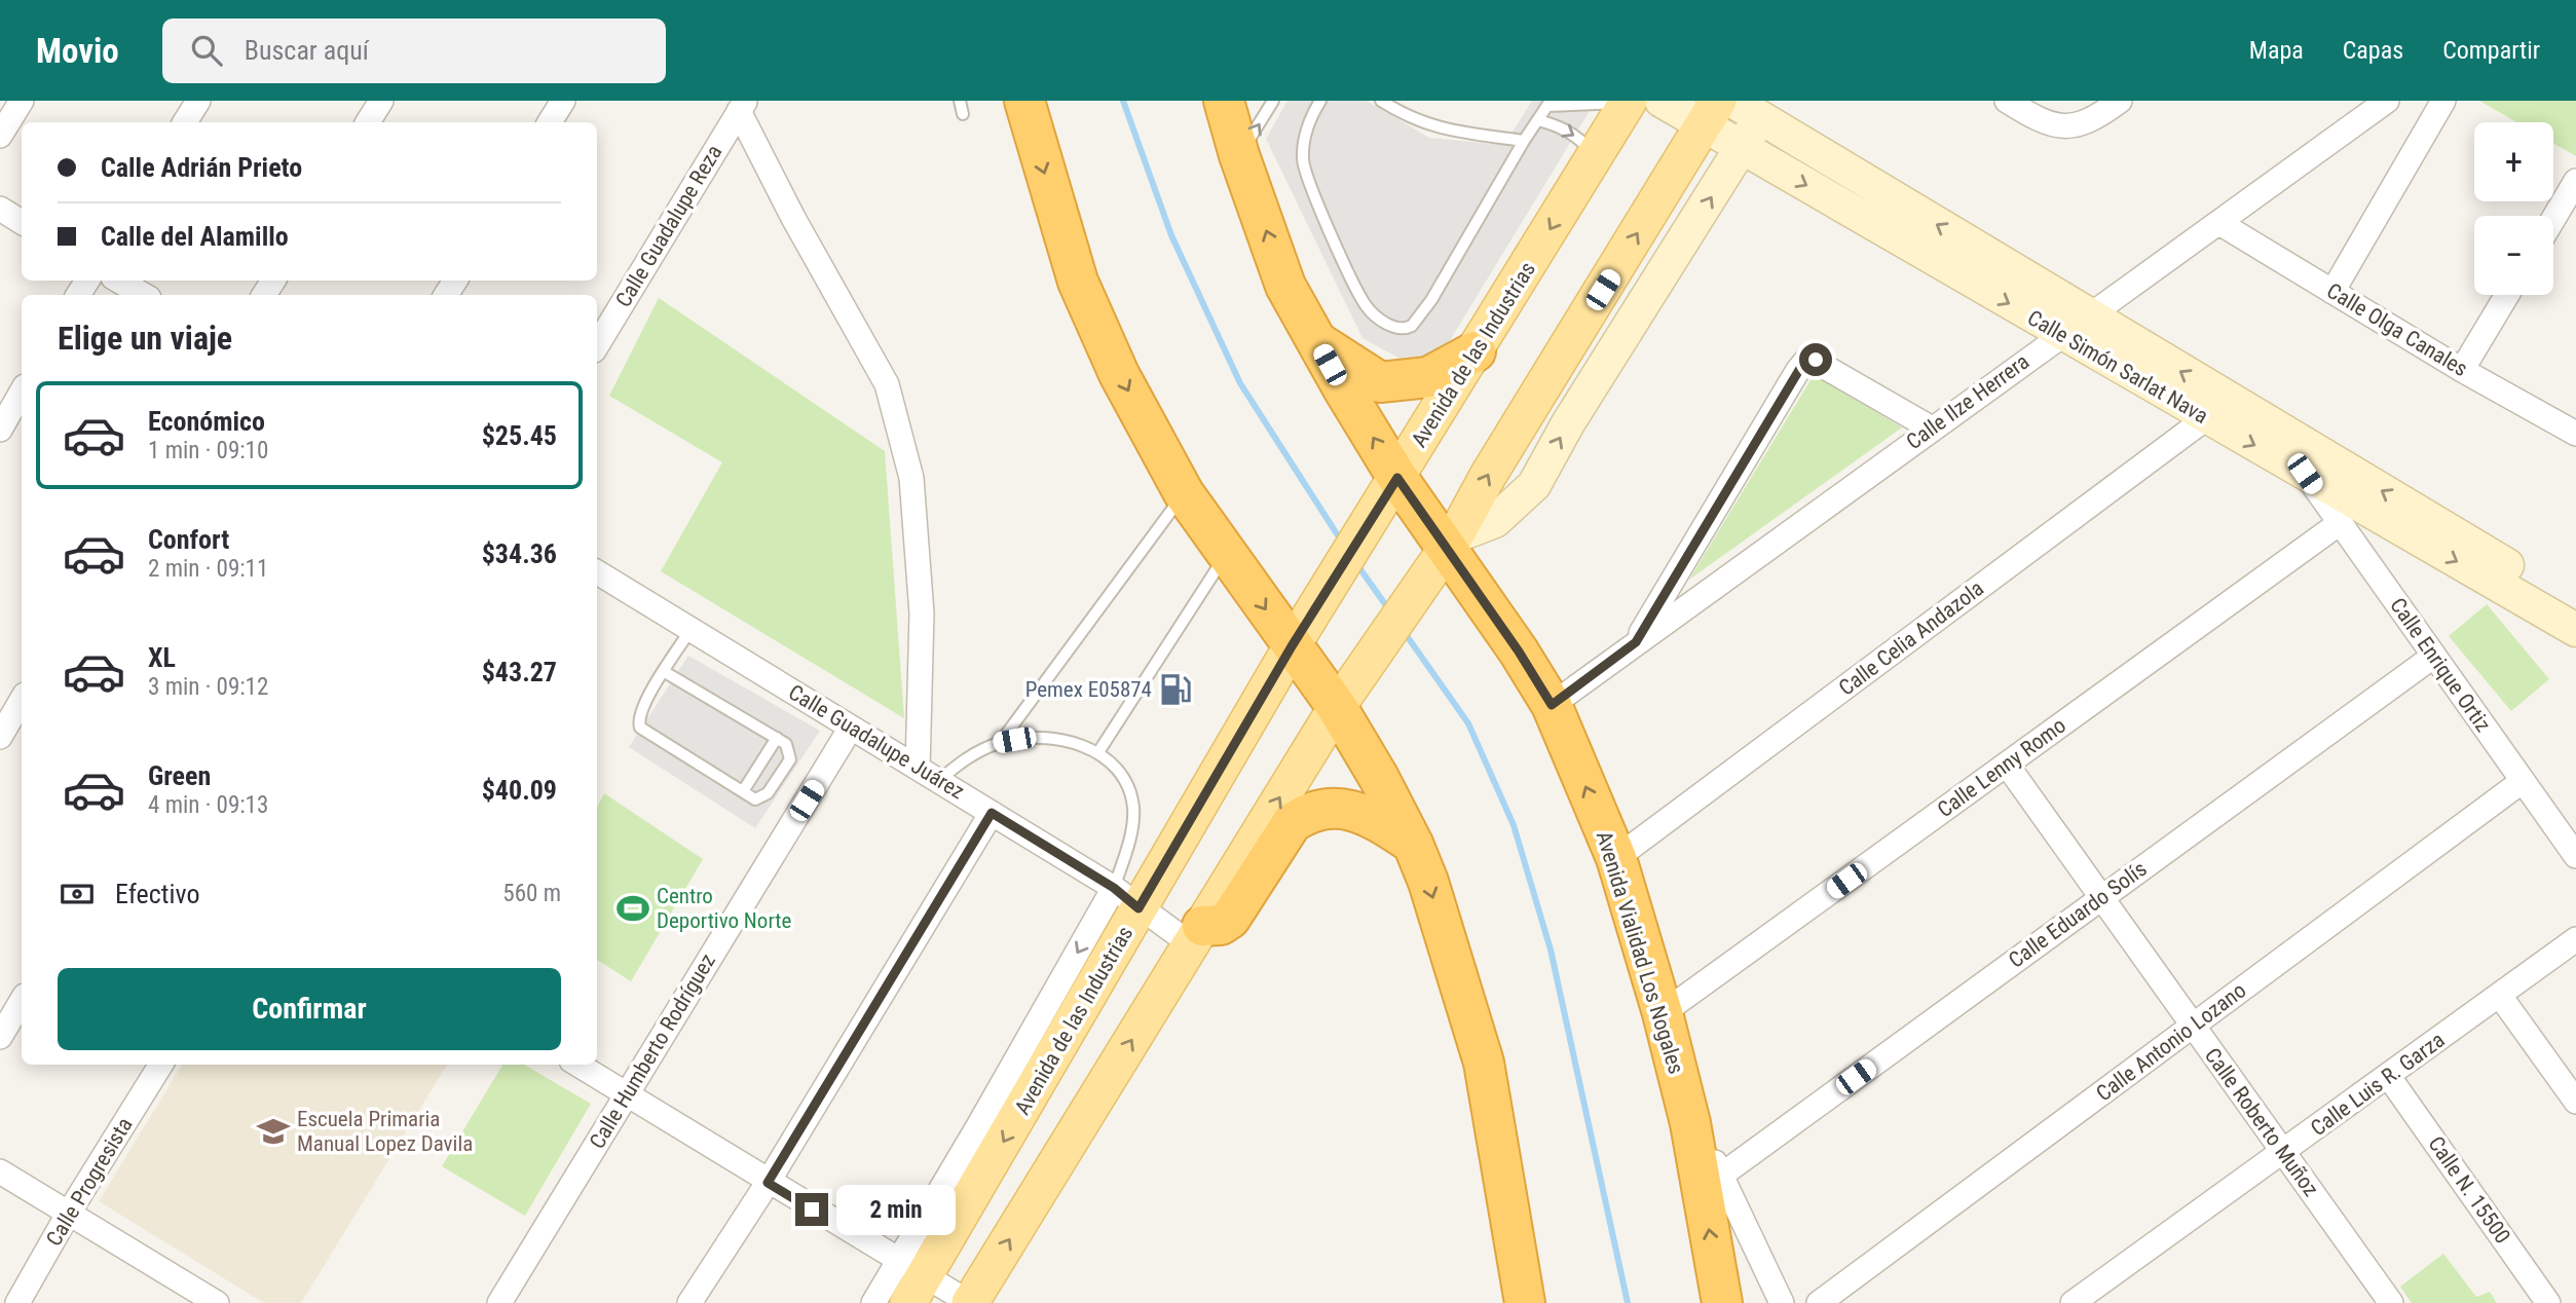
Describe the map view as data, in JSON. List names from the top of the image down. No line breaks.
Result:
{"streets":{"highway":["Avenida Vialidad Los Nogales"],"main road":["Avenida de las Industrias"],"street":["Calle Guadalupe Reza","Calle Olga Canales","Calle Simón Sarlat Nava","Calle Ilze Herrera","Calle Celia Andazola","Calle Enrique Ortiz","Calle Guadalupe Juárez","Calle Lenny Romo","Calle Eduardo Solís","Calle Antonio Lozano","Calle Humberto Rodríguez","Calle Luis R. Garza","Calle Roberto Muñoz","Calle Progresista","Calle N. 15500"]},"crossings":[["Calle Olga Canales","Calle Ilze Herrera"],["Avenida de las Industrias","Calle Simón Sarlat Nava"],["Avenida de las Industrias","Calle Guadalupe Juárez"],["Avenida de las Industrias","Avenida Vialidad Los Nogales"],["Calle Simón Sarlat Nava","Calle Ilze Herrera"],["Calle Simón Sarlat Nava","Calle Celia Andazola"],["Calle Simón Sarlat Nava","Calle Enrique Ortiz"],["Calle Ilze Herrera","Avenida Vialidad Los Nogales"],["Calle Celia Andazola","Avenida Vialidad Los Nogales"],["Calle Enrique Ortiz","Calle Lenny Romo"],["Calle Enrique Ortiz","Calle Eduardo Solís"],["Calle Enrique Ortiz","Calle Antonio Lozano"],["Calle Guadalupe Juárez","Calle Humberto Rodríguez"],["Calle Lenny Romo","Avenida Vialidad Los Nogales"],["Calle Lenny Romo","Calle Roberto Muñoz"],["Calle Eduardo Solís","Avenida Vialidad Los Nogales"],["Calle Eduardo Solís","Calle Roberto Muñoz"],["Calle Antonio Lozano","Calle Roberto Muñoz"],["Calle Luis R. Garza","Calle Roberto Muñoz"],["Calle Luis R. Garza","Calle N. 15500"]],"places":{"fuel station":["Pemex E05874"],"sports":["Centro Deportivo Norte"],"school or university":["Escuela Primaria Manual Lopez Davila"]},"page":{"header":"Movio","search":"Buscar aquí","nav":["Mapa","Capas","Compartir"],"map_buttons":["+","−"],"banner":["Calle Adrián Prieto","Calle del Alamillo"],"heading":"Elige un viaje","list":[{"name":"Económico","note":"1 min · 09:10","value":"$25.45"},{"name":"Confort","note":"2 min · 09:11","value":"$34.36"},{"name":"XL","note":"3 min · 09:12","value":"$43.27"},{"name":"Green","note":"4 min · 09:13","value":"$40.09"}],"pay":["Efectivo","560 m"],"buttons":"Confirmar","bubble":"2 min"}}
